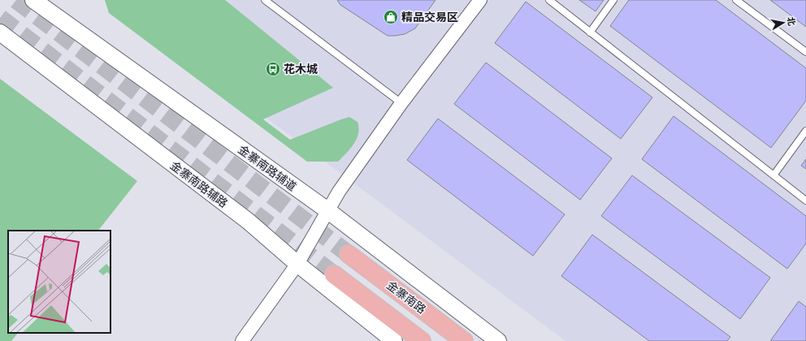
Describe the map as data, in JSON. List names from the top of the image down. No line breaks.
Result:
{"streets":{"highway":["金寨南路"],"street":["金寨南路辅道","金寨南路辅路"]},"places":{"shop":["精品交易区"],"bus stop":["花木城"]},"north":"right"}
